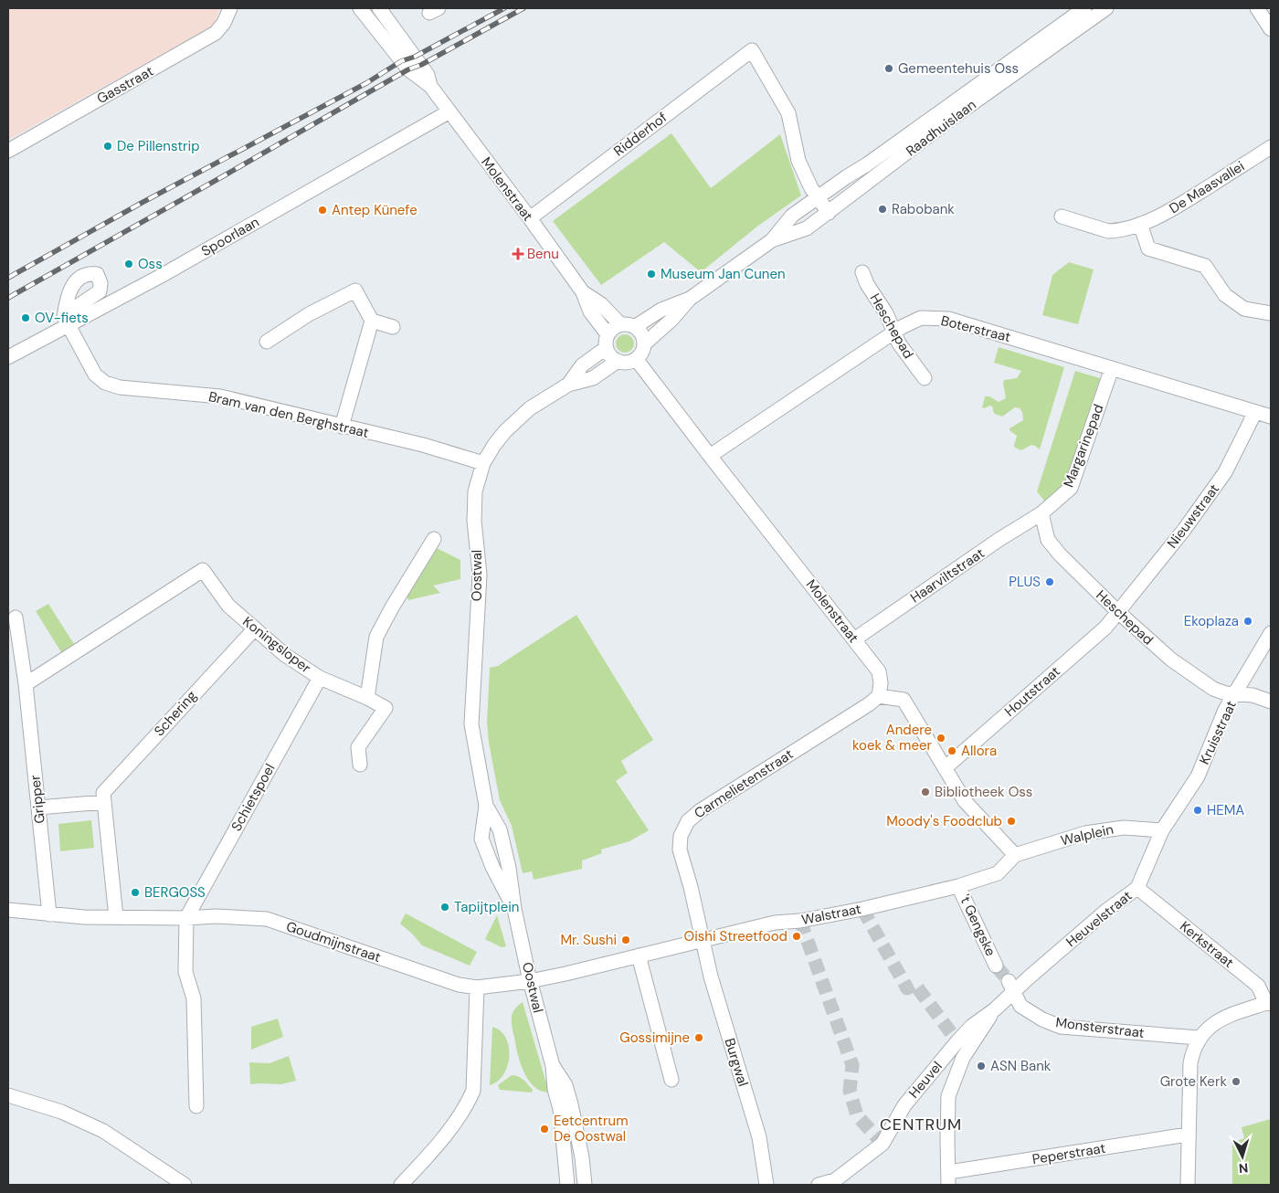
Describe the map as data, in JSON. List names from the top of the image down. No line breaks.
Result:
{"streets":{"street":["Gasstraat","Raadhuislaan","Ridderhof","De Maasvallei","Molenstraat","Spoorlaan","Heschepad","Boterstraat","Bram van den Berghstraat","Margarinepad","Nieuwstraat","Oostwal","Haarviltstraat","Koningsloper","Houtstraat","Schering","Kruisstraat","Carmelietenstraat","Schietspoel","Gripper","Walplein","Walstraat","Heuvelstraat","'t Gengske","Goudmijnstraat","Kerkstraat","Monsterstraat","Burgwal","Heuvel","Peperstraat"]},"crossings":[["Raadhuislaan","Ridderhof"],["Raadhuislaan","Molenstraat"],["Raadhuislaan","Oostwal"],["Ridderhof","Molenstraat"],["Molenstraat","Spoorlaan"],["Molenstraat","Boterstraat"],["Molenstraat","Oostwal"],["Molenstraat","Haarviltstraat"],["Molenstraat","Carmelietenstraat"],["Spoorlaan","Bram van den Berghstraat"],["Heschepad","Boterstraat"],["Heschepad","Margarinepad"],["Heschepad","Nieuwstraat"],["Heschepad","Haarviltstraat"],["Heschepad","Houtstraat"],["Heschepad","Kruisstraat"],["Boterstraat","Margarinepad"],["Boterstraat","Nieuwstraat"],["Bram van den Berghstraat","Oostwal"],["Margarinepad","Haarviltstraat"],["Nieuwstraat","Houtstraat"],["Oostwal","Walstraat"],["Oostwal","Goudmijnstraat"],["Koningsloper","Schering"],["Koningsloper","Schietspoel"],["Koningsloper","Gripper"],["Schering","Goudmijnstraat"],["Kruisstraat","Walplein"],["Kruisstraat","Heuvelstraat"],["Carmelietenstraat","Walstraat"],["Carmelietenstraat","Burgwal"],["Schietspoel","Goudmijnstraat"],["Gripper","Goudmijnstraat"],["Walplein","Walstraat"],["Walplein","Heuvelstraat"],["Walstraat","'t Gengske"],["Walstraat","Goudmijnstraat"],["Walstraat","Burgwal"],["Heuvelstraat","Kerkstraat"],["Heuvelstraat","Monsterstraat"],["Heuvelstraat","Heuvel"],["Monsterstraat","Heuvel"],["Heuvel","Peperstraat"]],"districts":["CENTRUM"],"places":{"other":["Gemeentehuis Oss","De Pillenstrip","Rabobank","Antep Künefe","Oss","Museum Jan Cunen","OV-fiets","PLUS","Ekoplaza","Andere koek & meer","Allora","Bibliotheek Oss","HEMA","Moody's Foodclub","BERGOSS","Tapijtplein","Oishi Streetfood","Mr. Sushi","Gossimijne","ASN Bank","Grote Kerk","Eetcentrum De Oostwal"],"health":["Benu"]},"north":"bottom"}
